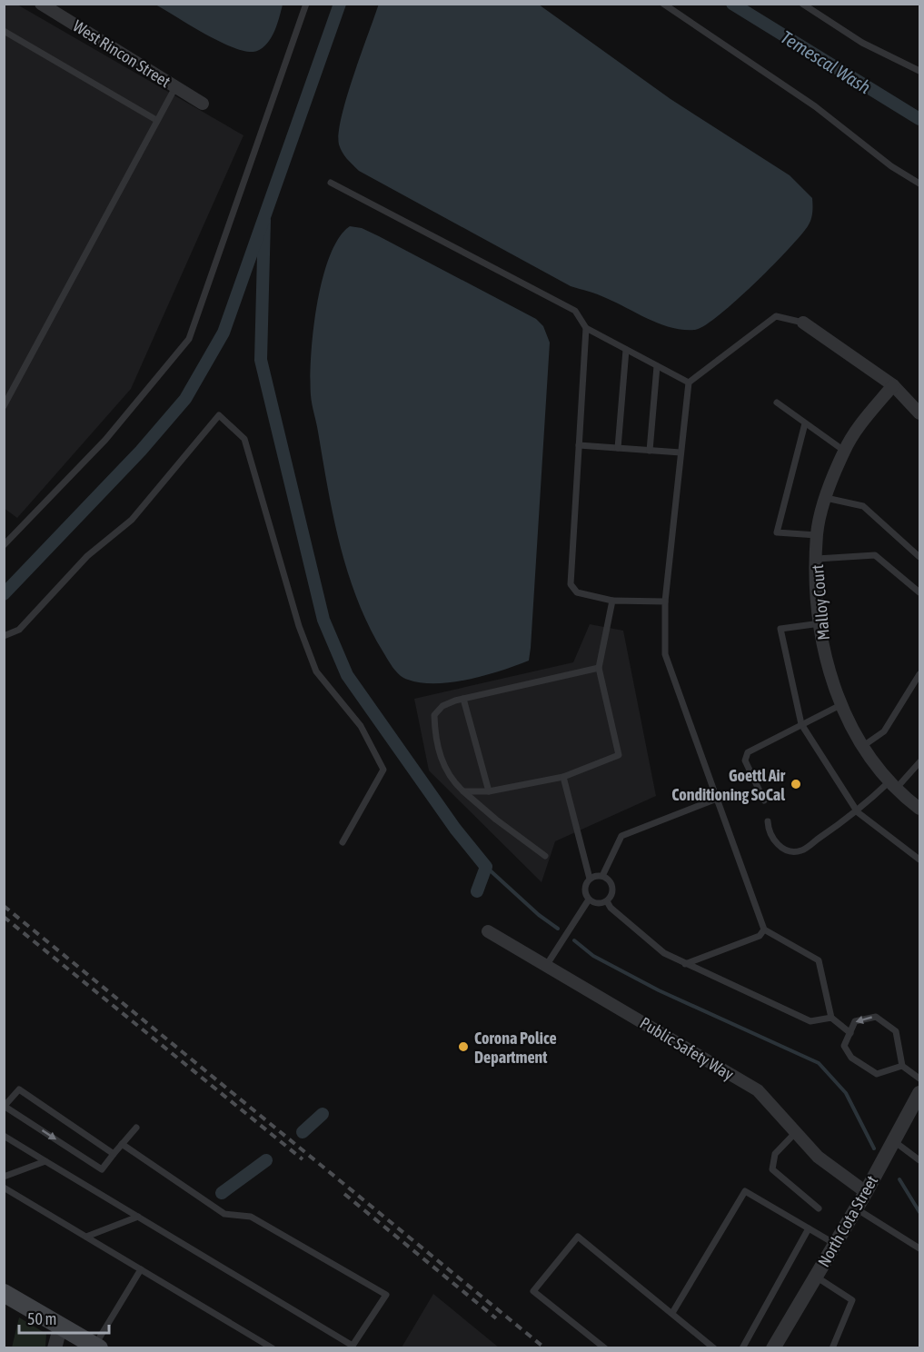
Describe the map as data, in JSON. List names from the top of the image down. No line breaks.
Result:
{"streets":{"street":["West Rincon Street","Malloy Court","Public Safety Way","North Cota Street"]},"crossings":[["Public Safety Way","North Cota Street"]],"water":["Temescal Wash"],"places":["Goettl Air Conditioning SoCal","Corona Police Department"],"scale_bar":"50 m"}
